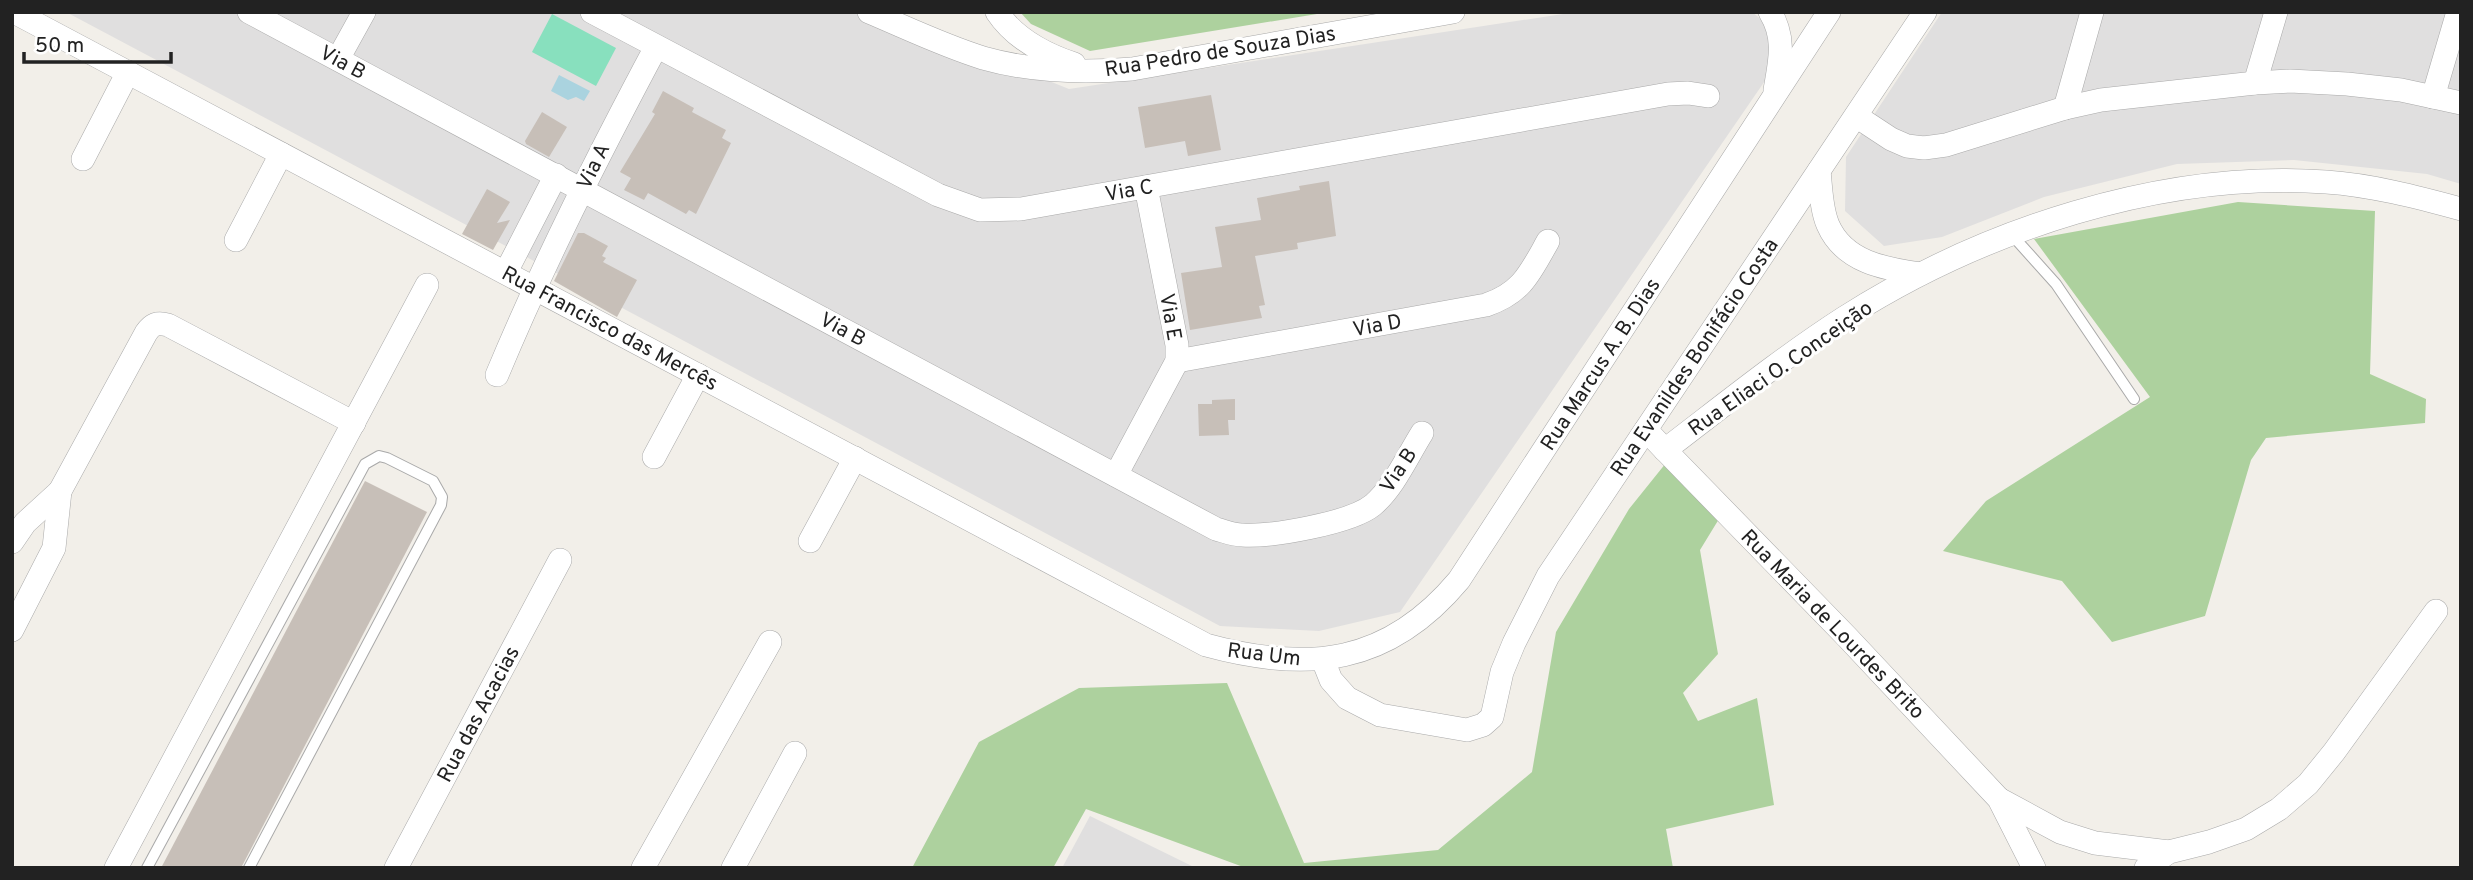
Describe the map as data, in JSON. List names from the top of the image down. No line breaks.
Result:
{"streets":{"street":["Rua Pedro de Souza Dias","Via B","Via A","Via C","Via E","Via D","Rua Francisco das Mercês","Rua Evanildes Bonifácio Costa","Rua Marcus A. B. Dias","Rua Eliaci O. Conceição","Rua Maria de Lourdes Brito","Rua Um","Rua das Acacias"]},"crossings":[["Via B","Via A"],["Via B","Via E"],["Via A","Via C"],["Via A","Rua Francisco das Mercês"],["Via C","Via E"],["Via E","Via D"],["Rua Francisco das Mercês","Rua Um"],["Rua Evanildes Bonifácio Costa","Rua Marcus A. B. Dias"],["Rua Evanildes Bonifácio Costa","Rua Eliaci O. Conceição"],["Rua Evanildes Bonifácio Costa","Rua Um"],["Rua Marcus A. B. Dias","Rua Um"],["Rua Eliaci O. Conceição","Rua Maria de Lourdes Brito"]],"scale_bar":"50 m"}
